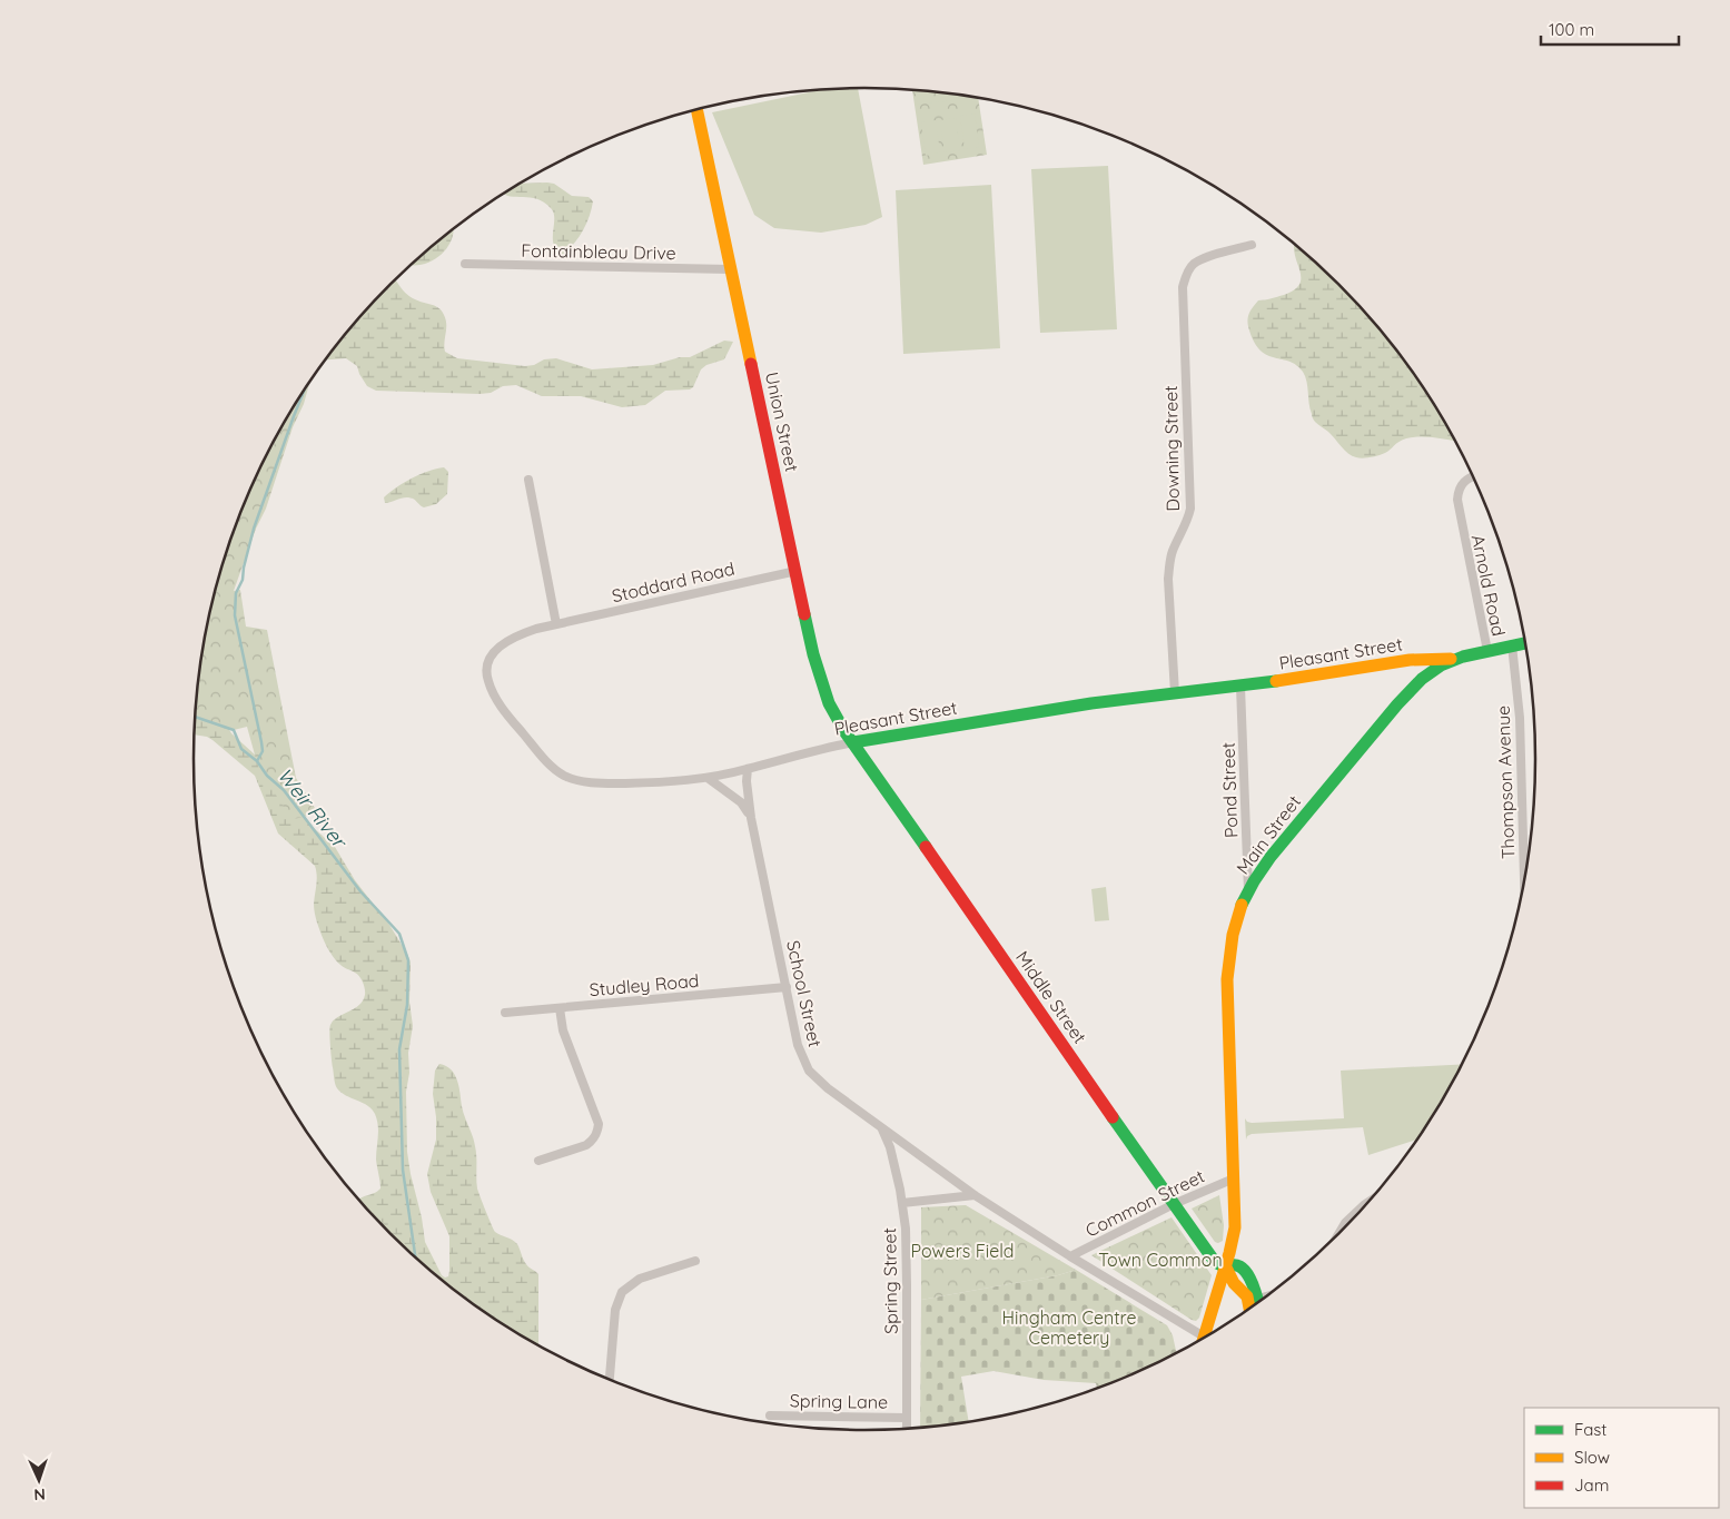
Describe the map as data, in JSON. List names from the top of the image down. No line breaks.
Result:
{"streets":{"street":["Fontainbleau Drive","Union Street","Downing Street","Stoddard Road","Arnold Road","Pleasant Street","Thompson Avenue","Pond Street","Main Street","Studley Road","School Street","Middle Street","Common Street","Spring Street","Spring Lane"]},"crossings":[["Fontainbleau Drive","Union Street"],["Union Street","Stoddard Road"],["Union Street","Pleasant Street"],["Union Street","Middle Street"],["Downing Street","Pleasant Street"],["Stoddard Road","Pleasant Street"],["Arnold Road","Main Street"],["Pleasant Street","Pond Street"],["Pleasant Street","Main Street"],["Pleasant Street","School Street"],["Pleasant Street","Middle Street"],["Thompson Avenue","Main Street"],["Pond Street","Main Street"],["Main Street","Middle Street"],["Main Street","Common Street"],["Studley Road","School Street"],["School Street","Common Street"],["School Street","Spring Street"],["Middle Street","Common Street"],["Spring Street","Spring Lane"]],"water":["Weir River"],"parks":["Powers Field","Town Common","Hingham Centre Cemetery"],"legend":["Fast","Slow","Jam"],"scale_bar":"100 m","north":"bottom"}
